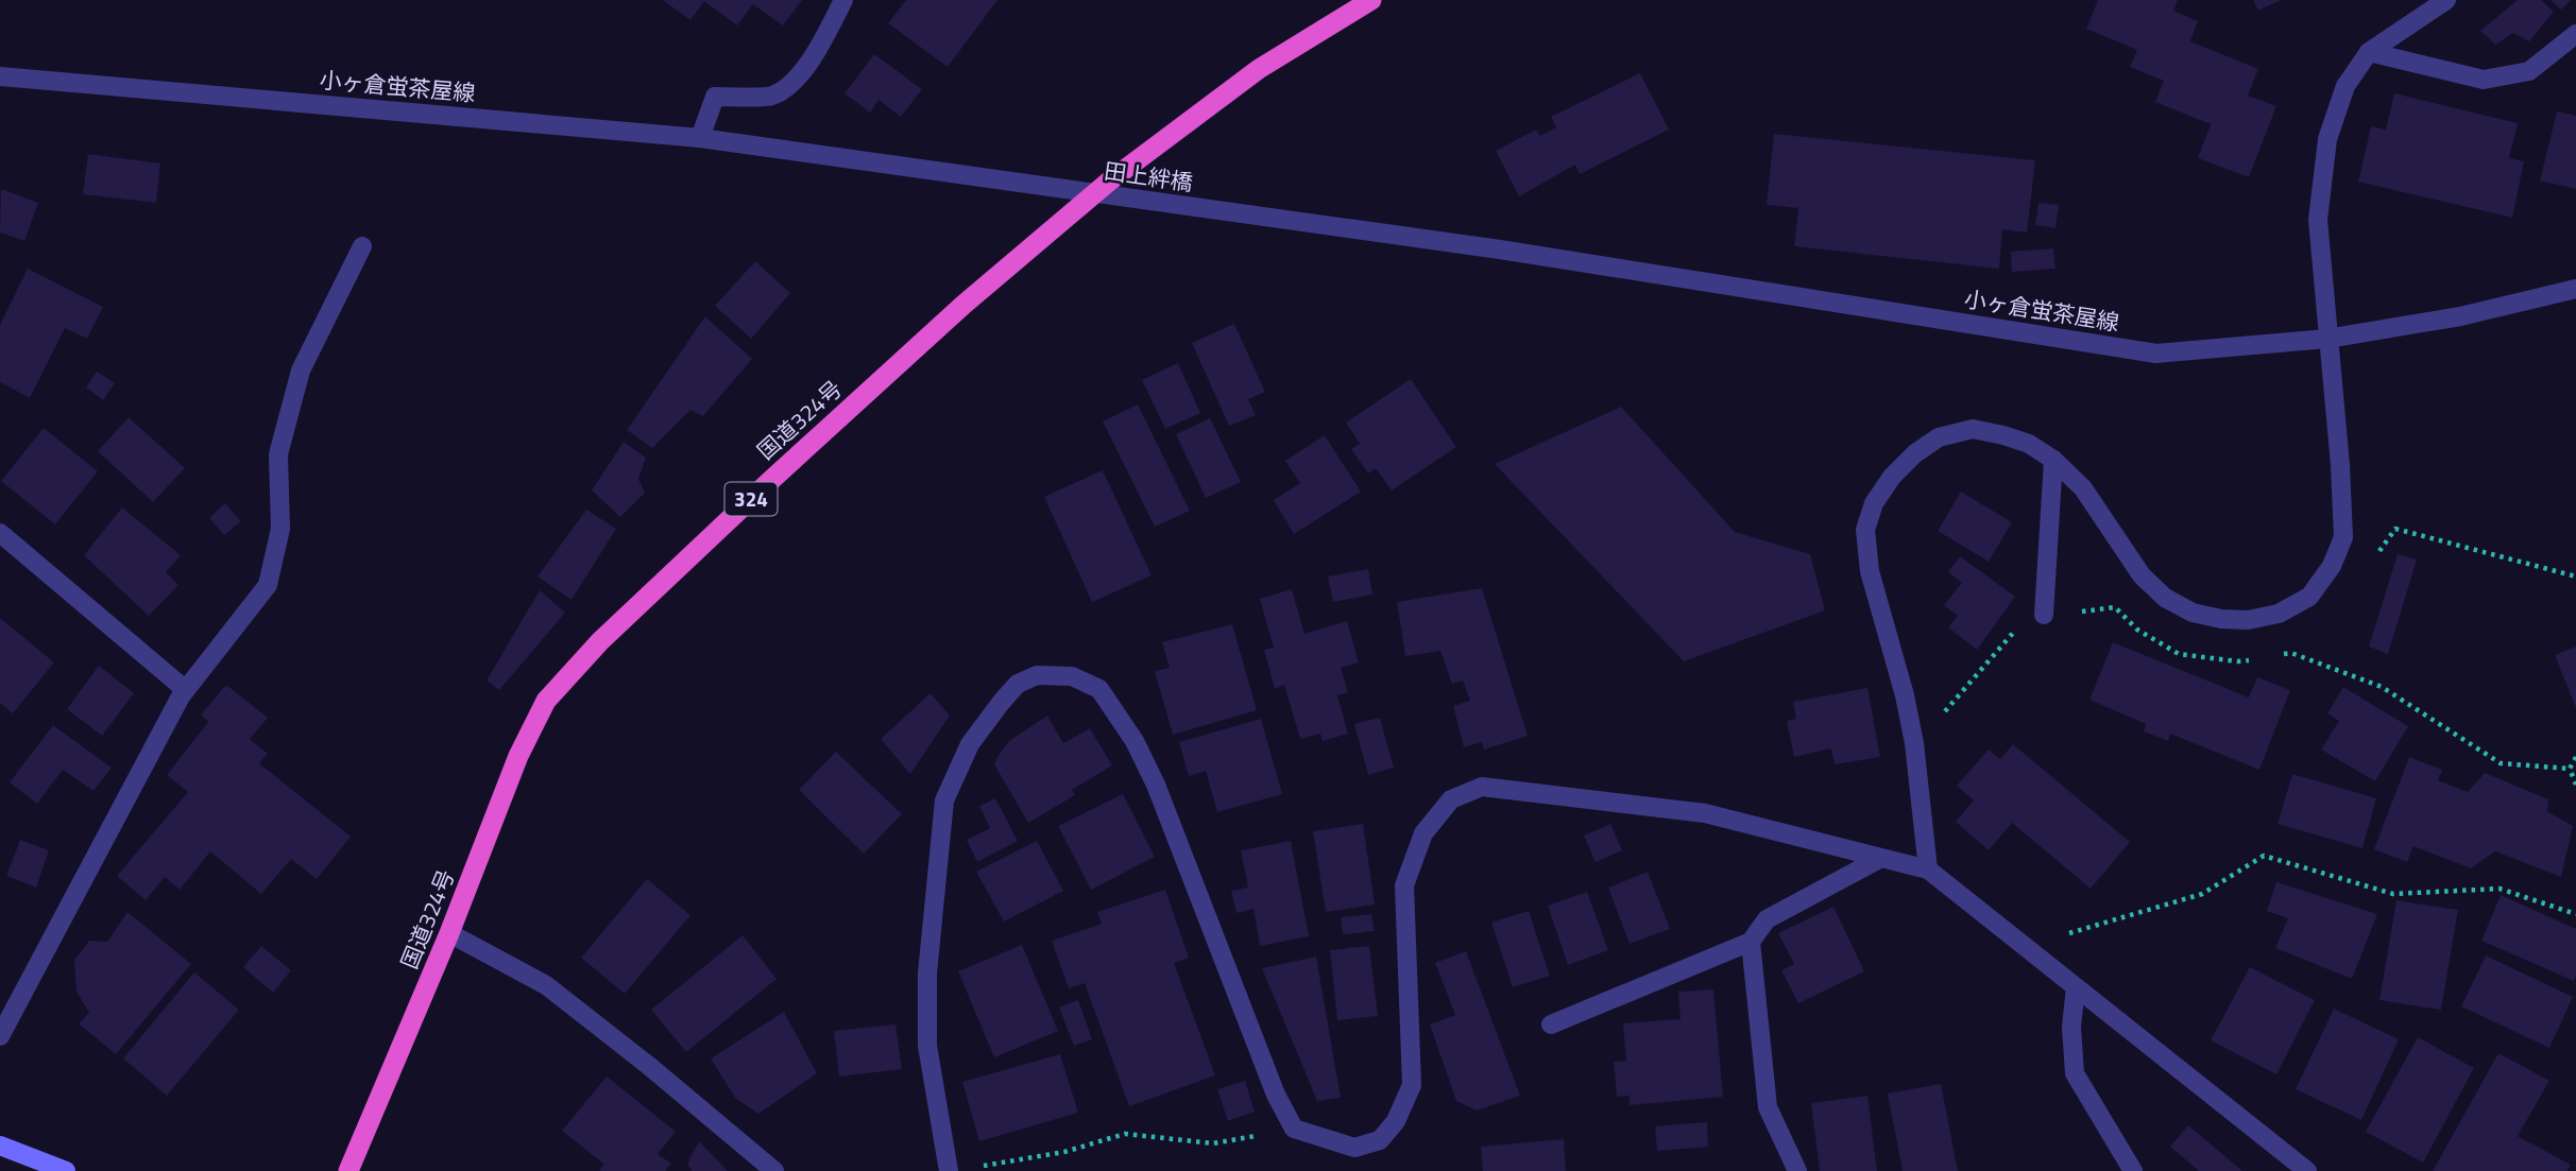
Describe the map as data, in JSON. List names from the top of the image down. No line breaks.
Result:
{"streets":{"highway":["国道324号","324"],"street":["小ヶ倉蛍茶屋線","田上絆橋"]},"crossings":[["小ヶ倉蛍茶屋線","田上絆橋"]]}
